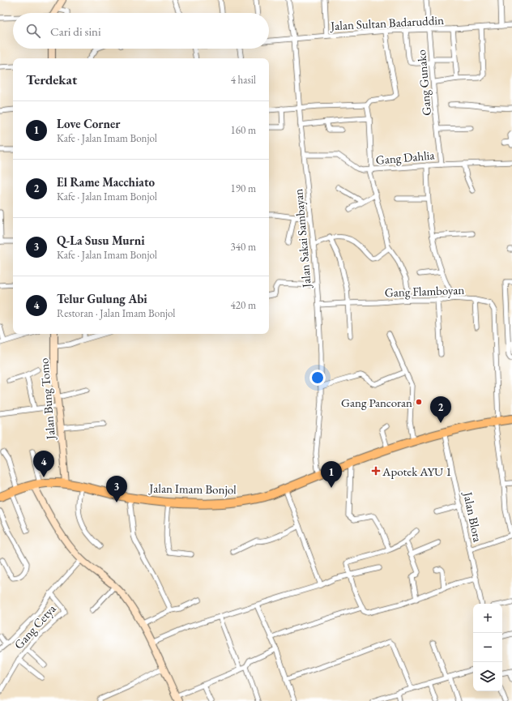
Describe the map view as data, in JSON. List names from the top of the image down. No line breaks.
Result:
{"streets":{"highway":["Jalan Imam Bonjol"],"street":["Jalan Sultan Badaruddin","Gang Gunako","Gang Dahlia","Jalan Sakai Sambayan","Gang Flamboyan","Jalan Bung Tomo","Jalan Blora","Gang Cetya"]},"crossings":[["Jalan Sultan Badaruddin","Gang Gunako"],["Jalan Sultan Badaruddin","Jalan Sakai Sambayan"],["Gang Gunako","Gang Dahlia"],["Gang Dahlia","Jalan Sakai Sambayan"],["Jalan Sakai Sambayan","Gang Flamboyan"],["Jalan Sakai Sambayan","Jalan Imam Bonjol"],["Gang Flamboyan","Jalan Imam Bonjol"],["Jalan Bung Tomo","Jalan Imam Bonjol"],["Jalan Imam Bonjol","Jalan Blora"]],"places":{"other":["Gang Pancoran"],"health":["Apotek AYU 1"]},"page":{"search":"Cari di sini","heading":["Terdekat","4 hasil"],"list":[{"mark":"1","name":"Love Corner","note":"Kafe · Jalan Imam Bonjol","value":"160 m"},{"mark":"2","name":"El Rame Macchiato","note":"Kafe · Jalan Imam Bonjol","value":"190 m"},{"mark":"3","name":"Q-La Susu Murni","note":"Kafe · Jalan Imam Bonjol","value":"340 m"},{"mark":"4","name":"Telur Gulung Abi","note":"Restoran · Jalan Imam Bonjol","value":"420 m"}],"pins":["2","4","1","3"],"map_buttons":["+","−"]}}
